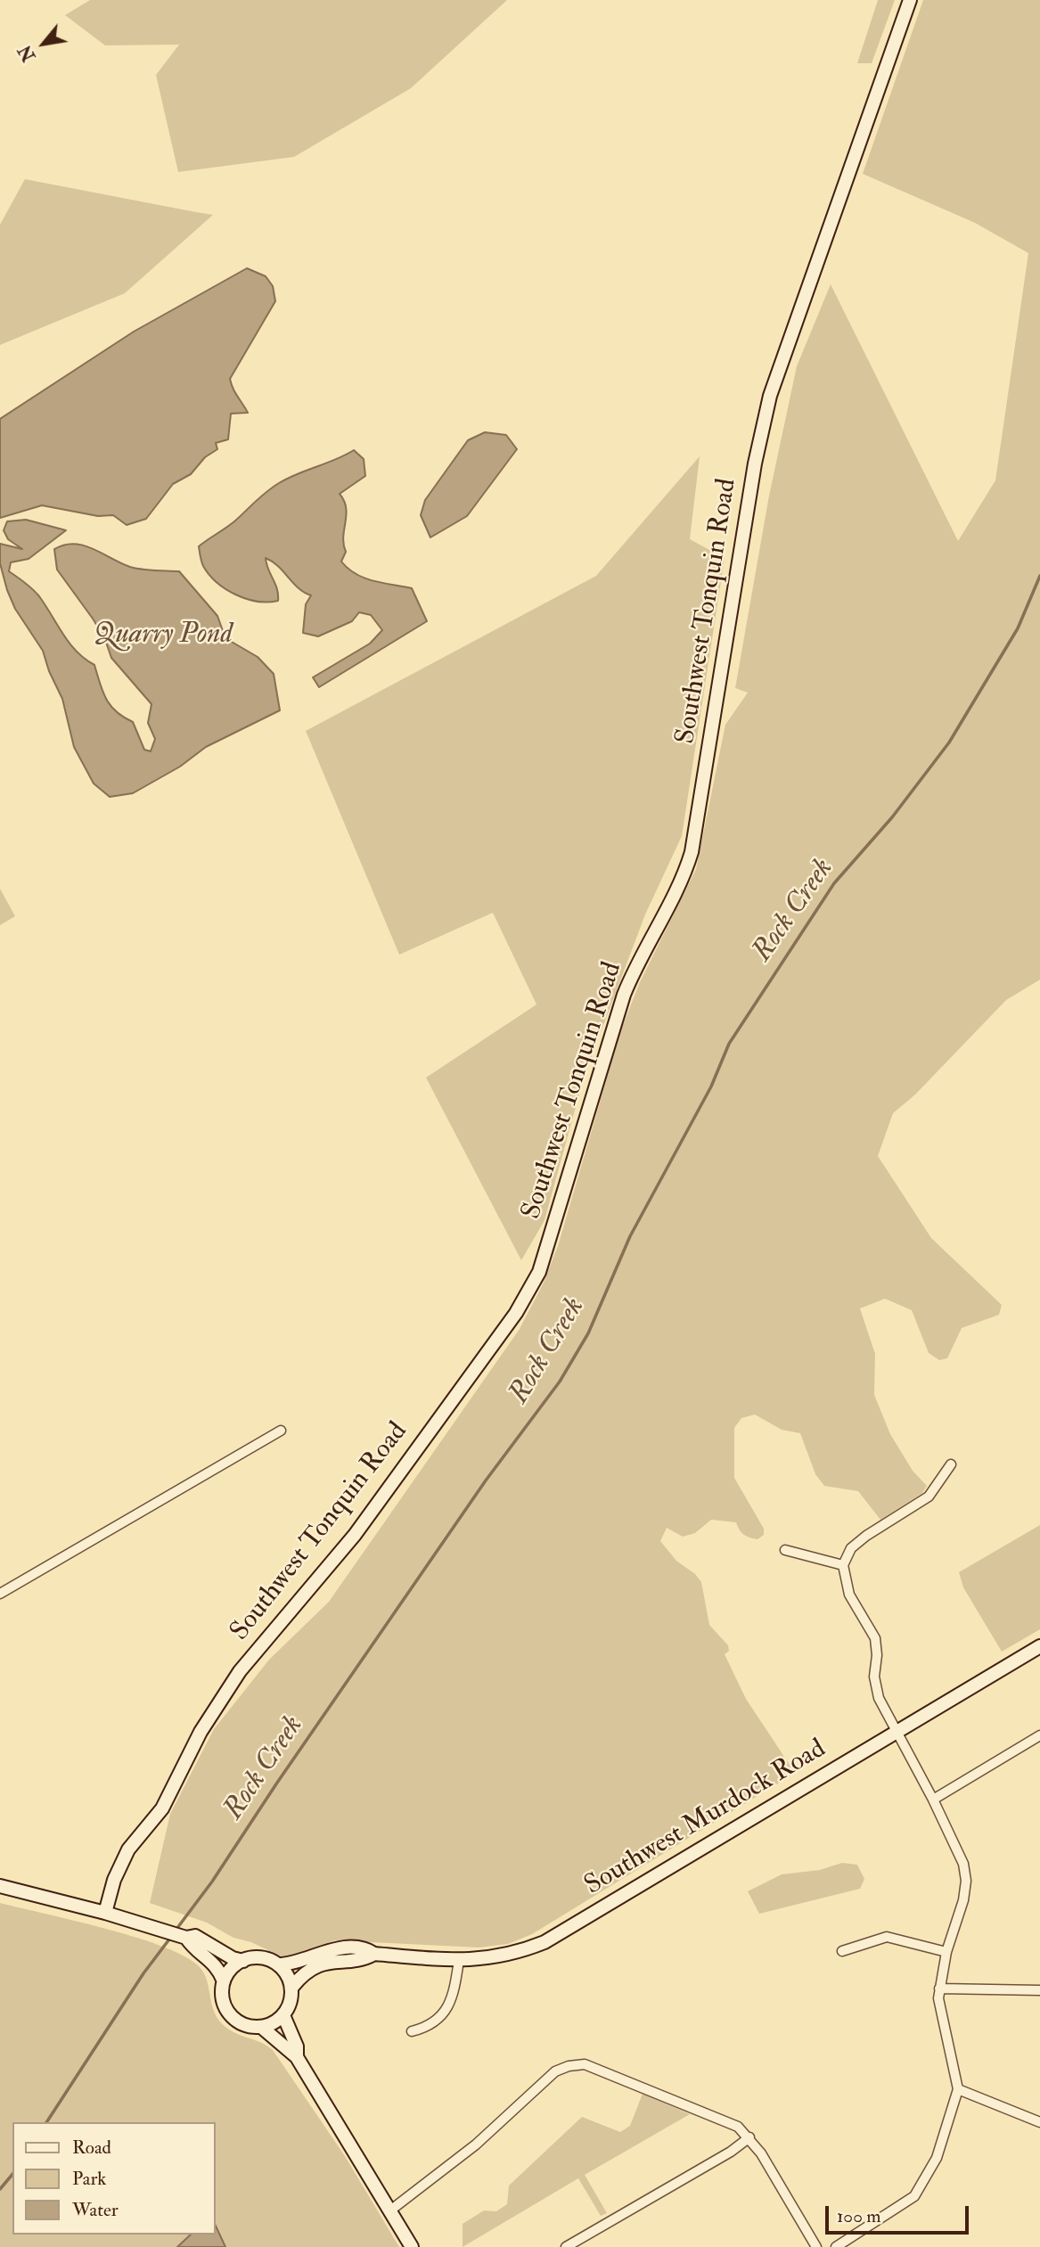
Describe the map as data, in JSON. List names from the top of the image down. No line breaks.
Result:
{"streets":{"main road":["Southwest Tonquin Road","Southwest Murdock Road"]},"water":["Quarry Pond","Rock Creek"],"legend":["Road","Park","Water"],"scale_bar":"100 m","north":"bottom left"}
